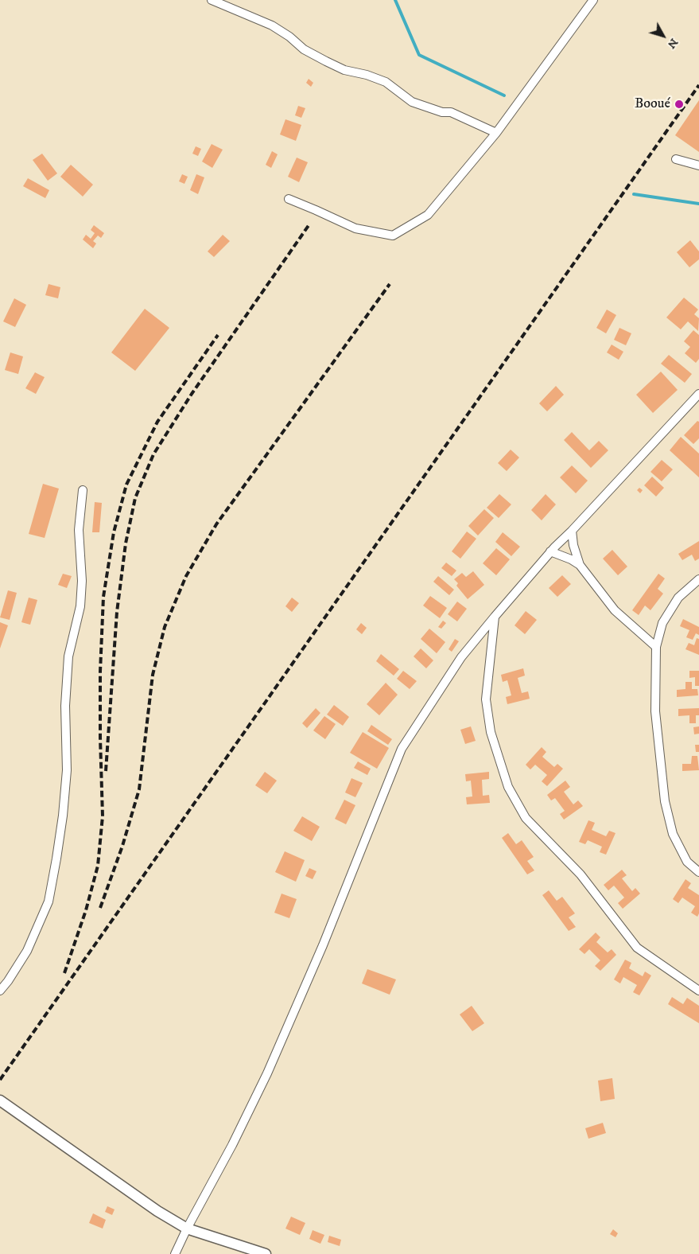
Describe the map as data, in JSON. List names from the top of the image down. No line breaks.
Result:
{"places":["Booué"],"north":"bottom right"}
